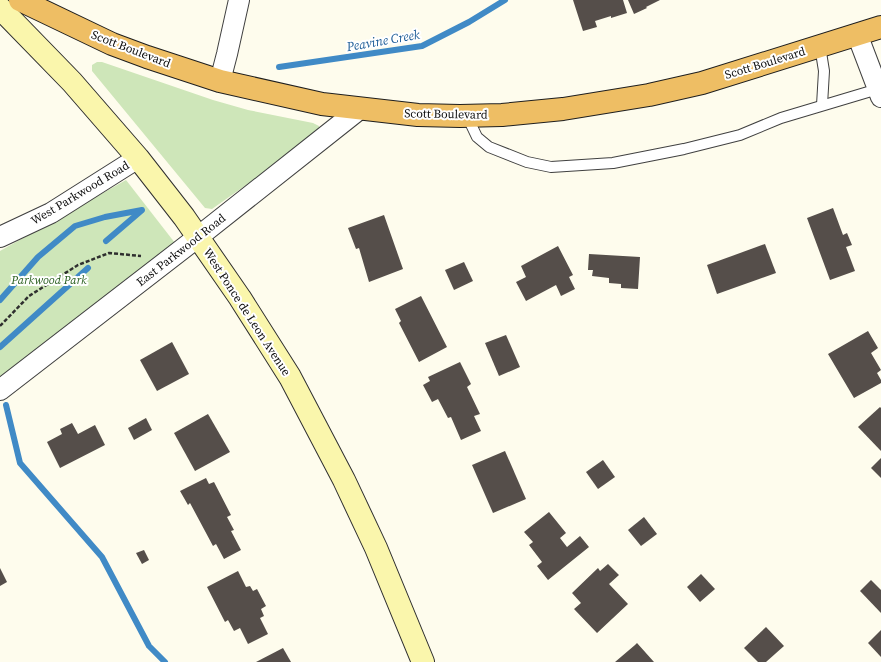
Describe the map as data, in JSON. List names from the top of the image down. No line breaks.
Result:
{"streets":{"highway":["Scott Boulevard"],"main road":["West Ponce de Leon Avenue"],"street":["West Parkwood Road","East Parkwood Road"]},"crossings":[["Scott Boulevard","East Parkwood Road"],["West Parkwood Road","West Ponce de Leon Avenue"],["East Parkwood Road","West Ponce de Leon Avenue"]],"water":["Peavine Creek"],"parks":["Parkwood Park"]}
